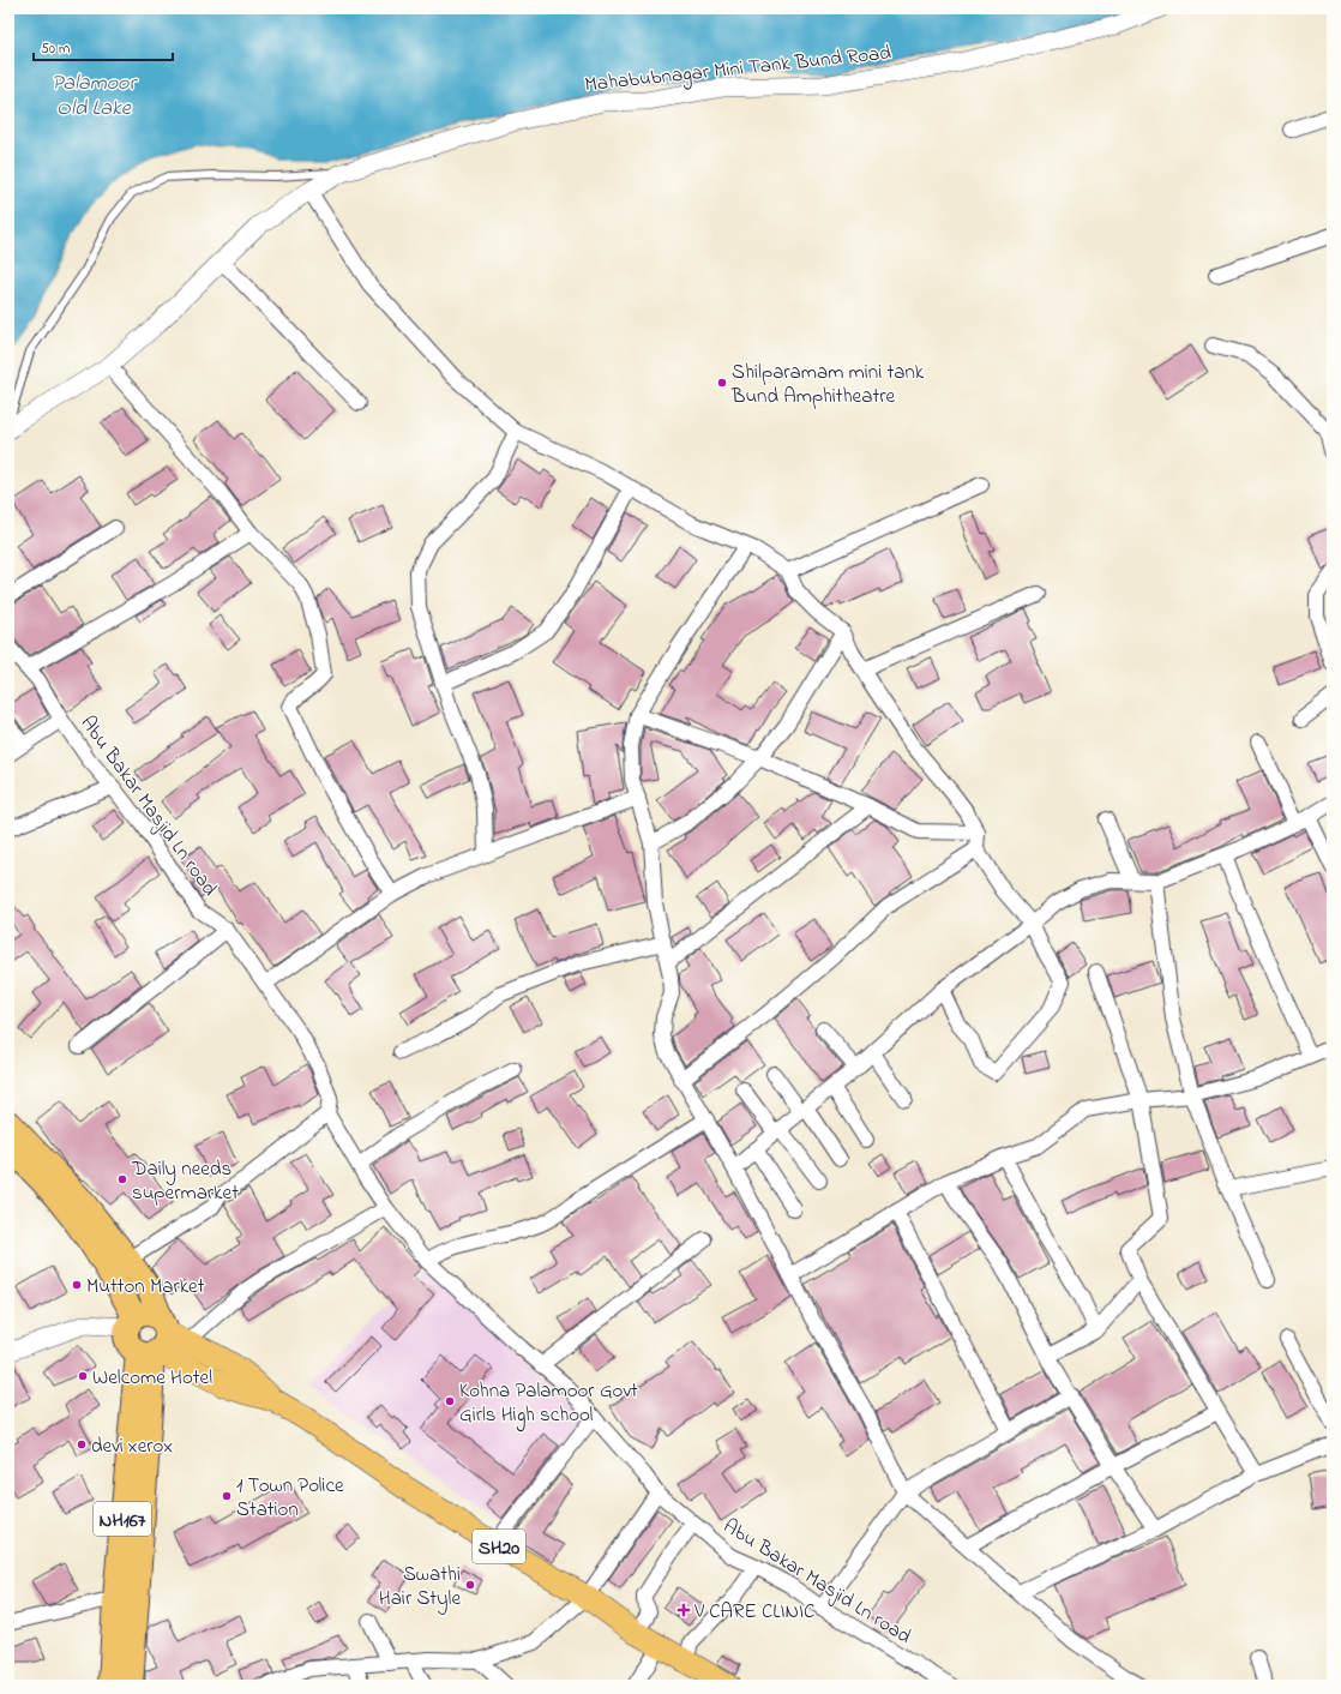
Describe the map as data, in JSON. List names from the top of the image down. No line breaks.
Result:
{"streets":{"highway":["NH167"],"main road":["SH20"],"street":["Mahabubnagar Mini Tank Bund Road","Abu Bakar Masjid Ln road"]},"crossings":[["NH167","SH20"]],"water":["Palamoor Old Lake"],"places":{"other":["Shilparamam mini tank Bund Amphitheatre","Daily needs supermarket","Mutton Market","Welcome Hotel","Kohna Palamoor Govt Girls High school","devi xerox","1 Town Police Station","Swathi Hair Style"],"health":["V CARE CLINIC"]},"scale_bar":"50 m"}
